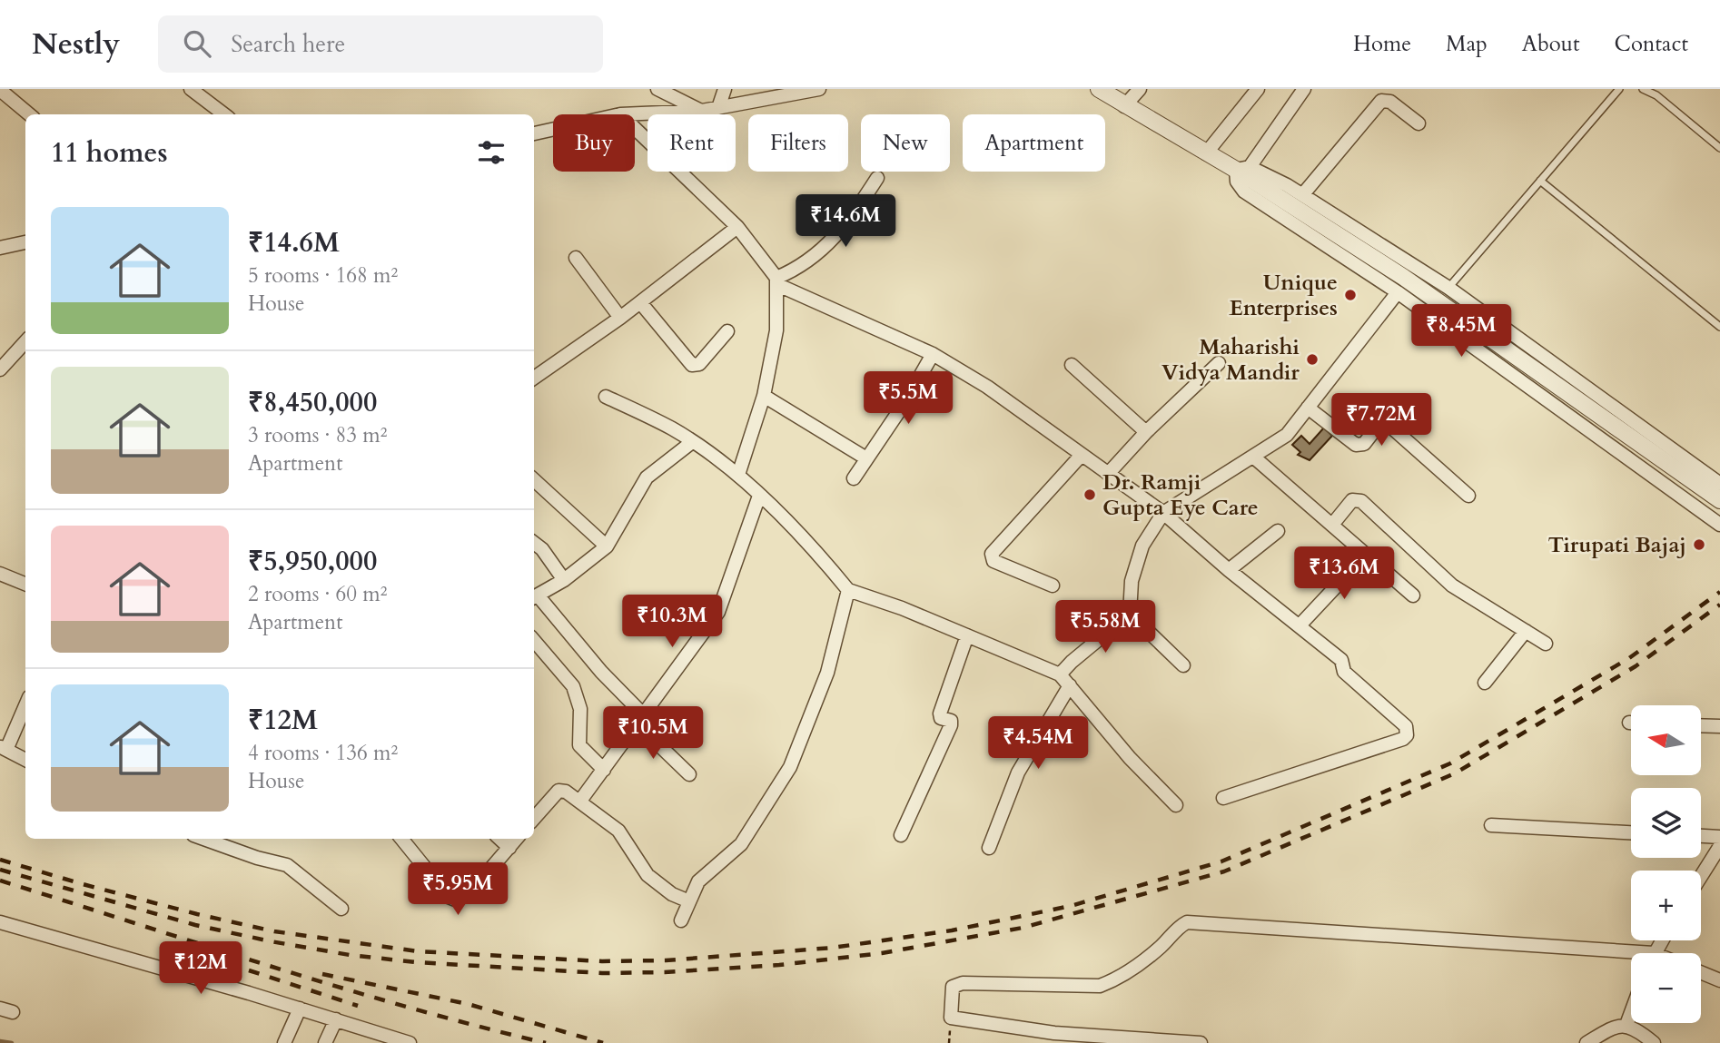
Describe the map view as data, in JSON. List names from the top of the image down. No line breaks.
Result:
{"places":["Unique Enterprises","Maharishi Vidya Mandir","Dr. Ramji Gupta Eye Care","Tirupati Bajaj"],"north":"left","page":{"header":"Nestly","search":"Search here","nav":["Home","Map","About","Contact"],"chip":["Buy","Rent","Filters","New","Apartment"],"heading":"11 homes","list":[{"name":"₹14.6M","note":"5 rooms · 168 m² · House"},{"name":"₹8,450,000","note":"3 rooms · 83 m² · Apartment"},{"name":"₹5,950,000","note":"2 rooms · 60 m² · Apartment"},{"name":"₹12M","note":"4 rooms · 136 m² · House"}],"price":["₹14.6M","₹8.45M","₹5.5M","₹7.72M","₹13.6M","₹10.3M","₹5.58M","₹10.5M","₹4.54M","₹5.95M","₹12M"],"map_buttons":["+","−"]}}
